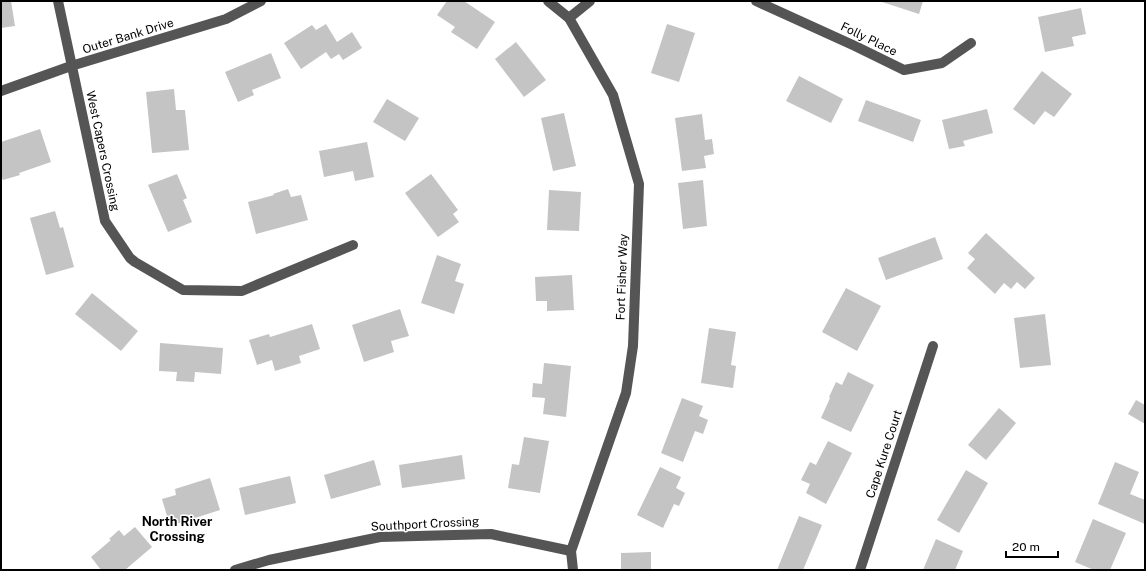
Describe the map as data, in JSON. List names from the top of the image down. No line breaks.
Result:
{"streets":{"street":["Outer Bank Drive","Folly Place","West Capers Crossing","Fort Fisher Way","Cape Kure Court","Southport Crossing"]},"crossings":[["Outer Bank Drive","West Capers Crossing"],["Fort Fisher Way","Southport Crossing"]],"districts":["North River Crossing"],"scale_bar":"20 m"}
